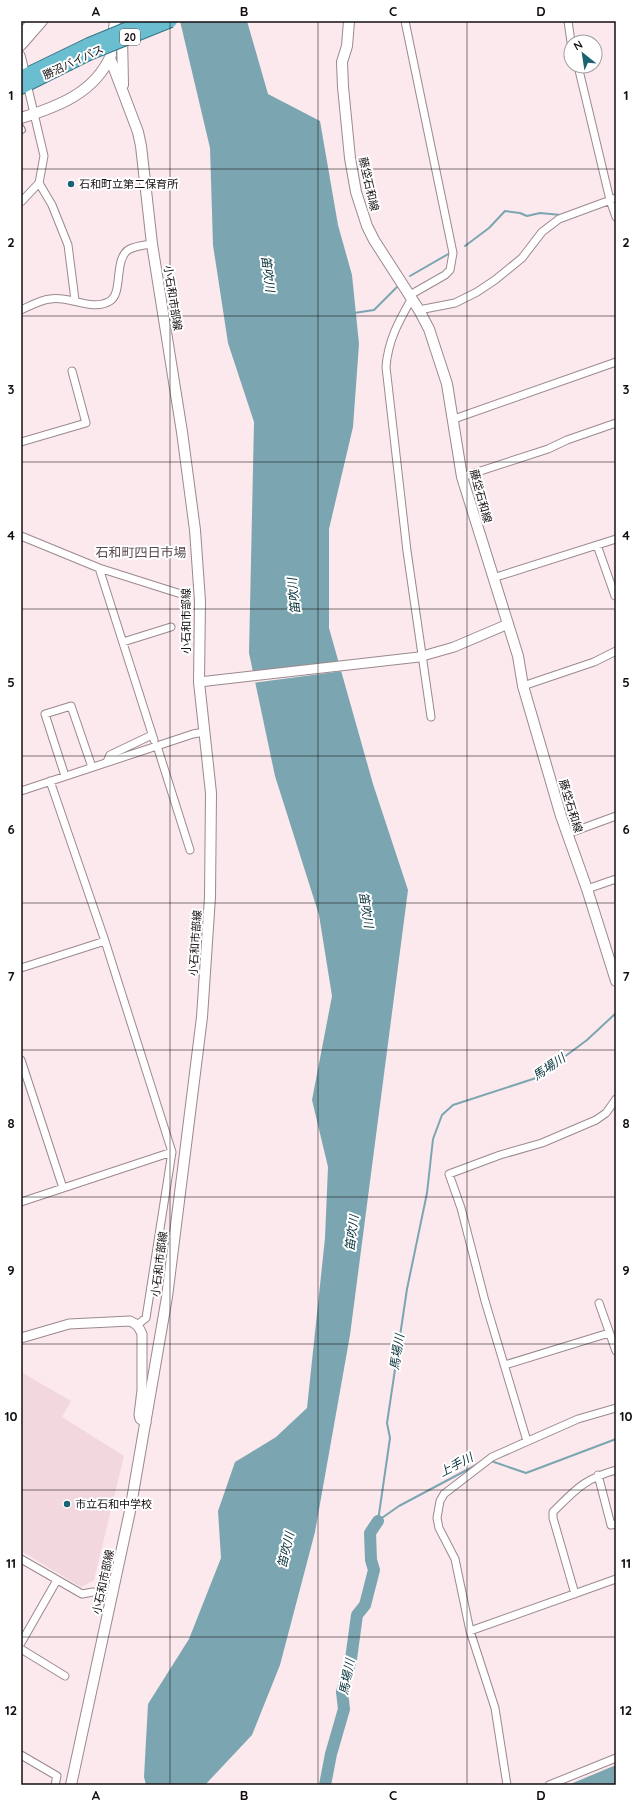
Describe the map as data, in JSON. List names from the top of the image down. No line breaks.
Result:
{"streets":{"highway":["20","勝沼バイパス"],"main road":["藤垈石和線","小石和市部線"]},"crossings":[["20","勝沼バイパス"]],"districts":["石和町四日市場"],"water":["笛吹川","馬場川","上手川"],"places":["石和町立第二保育所","市立石和中学校"],"north":"top left","grid":{"columns":["A","B","C","D"],"rows":["1","2","3","4","5","6","7","8","9","10","11","12"]}}
